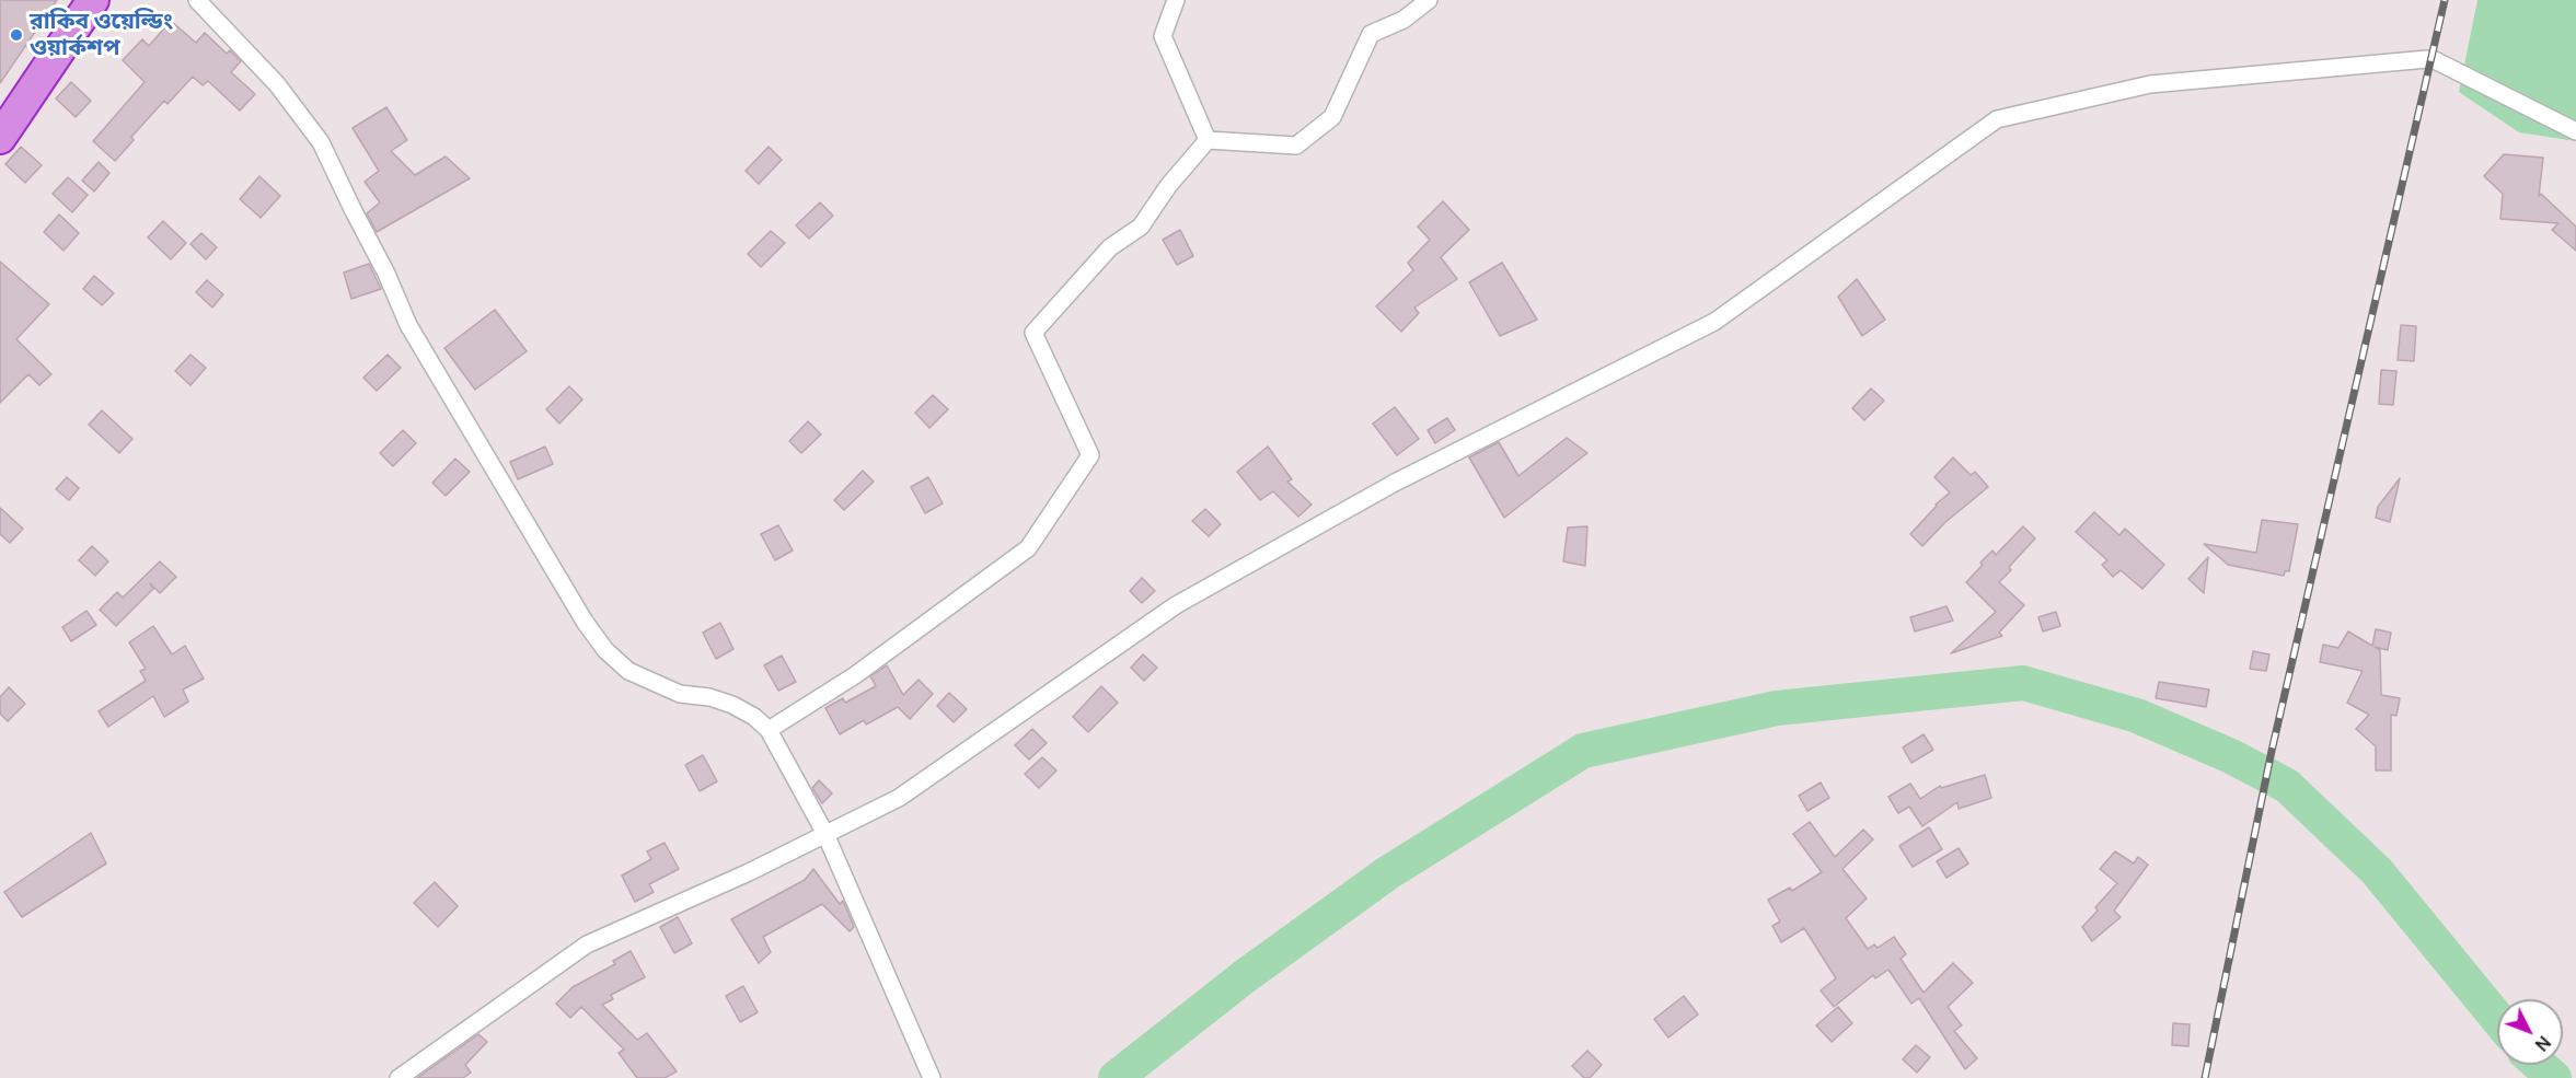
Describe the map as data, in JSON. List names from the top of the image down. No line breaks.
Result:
{"places":["রাকিব ওয়েল্ডিং ওয়ার্কশপ"],"north":"bottom right"}
